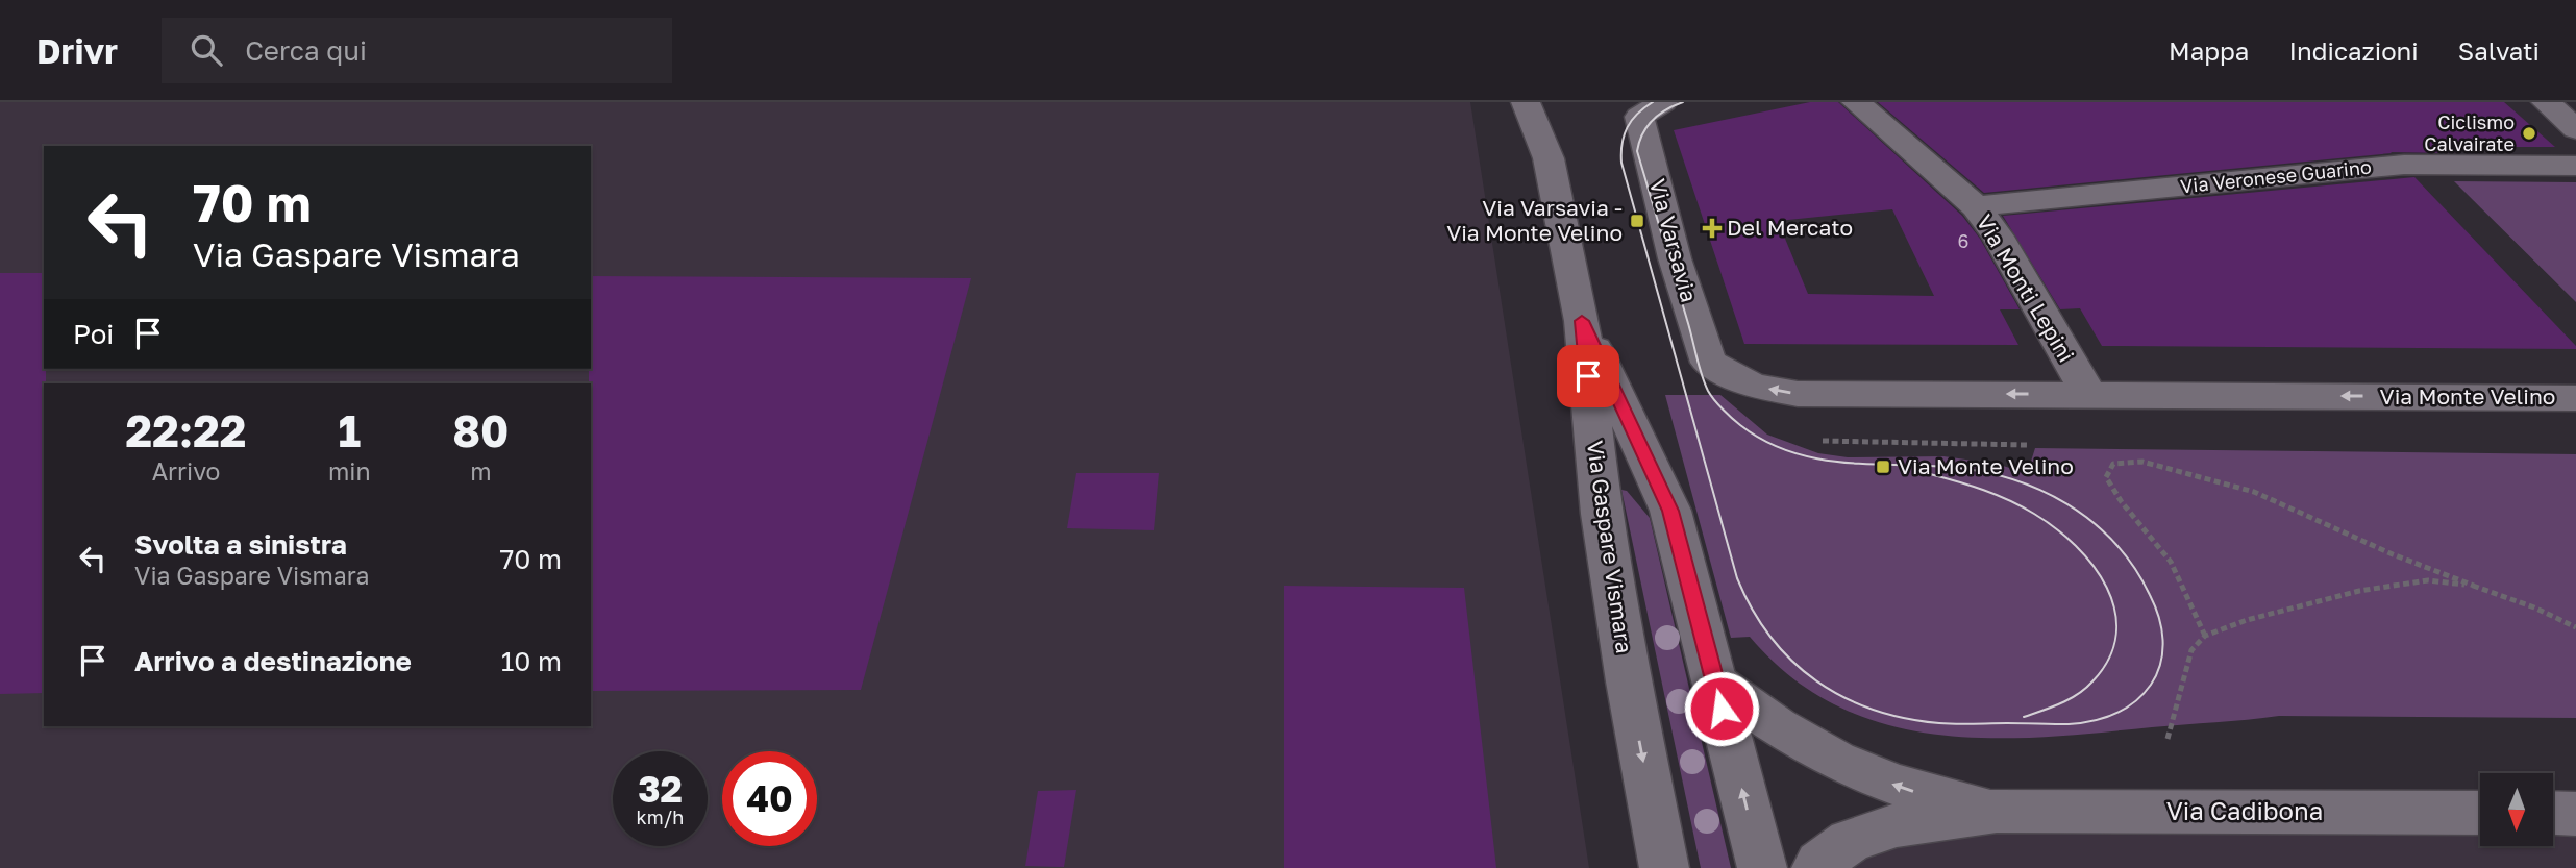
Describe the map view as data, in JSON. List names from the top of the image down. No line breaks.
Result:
{"streets":{"street":["Via Veronese Guarino","Via Varsavia","Via Monti Lepini","Via Monte Velino","Via Gaspare Vismara","Via Cadibona"]},"crossings":[["Via Veronese Guarino","Via Monti Lepini"],["Via Varsavia","Via Monte Velino"],["Via Monti Lepini","Via Monte Velino"],["Via Gaspare Vismara","Via Cadibona"]],"one_way":["Via Monte Velino"],"places":{"other":["Ciclismo Calvairate"],"transit":["Via Varsavia - Via Monte Velino","Via Monte Velino"],"health":["Del Mercato"]},"house_numbers":["6"],"north":"bottom","page":{"header":"Drivr","search":"Cerca qui","nav":["Mappa","Indicazioni","Salvati"],"turn":["70 m","Via Gaspare Vismara"],"then":"Poi","eta":["22:22","Arrivo","1","min","80","m"],"list":[{"name":"Svolta a sinistra","note":"Via Gaspare Vismara","value":"70 m"},{"name":"Arrivo a destinazione","value":"10 m"}],"speed":"32 km/h","limit":"40"}}
